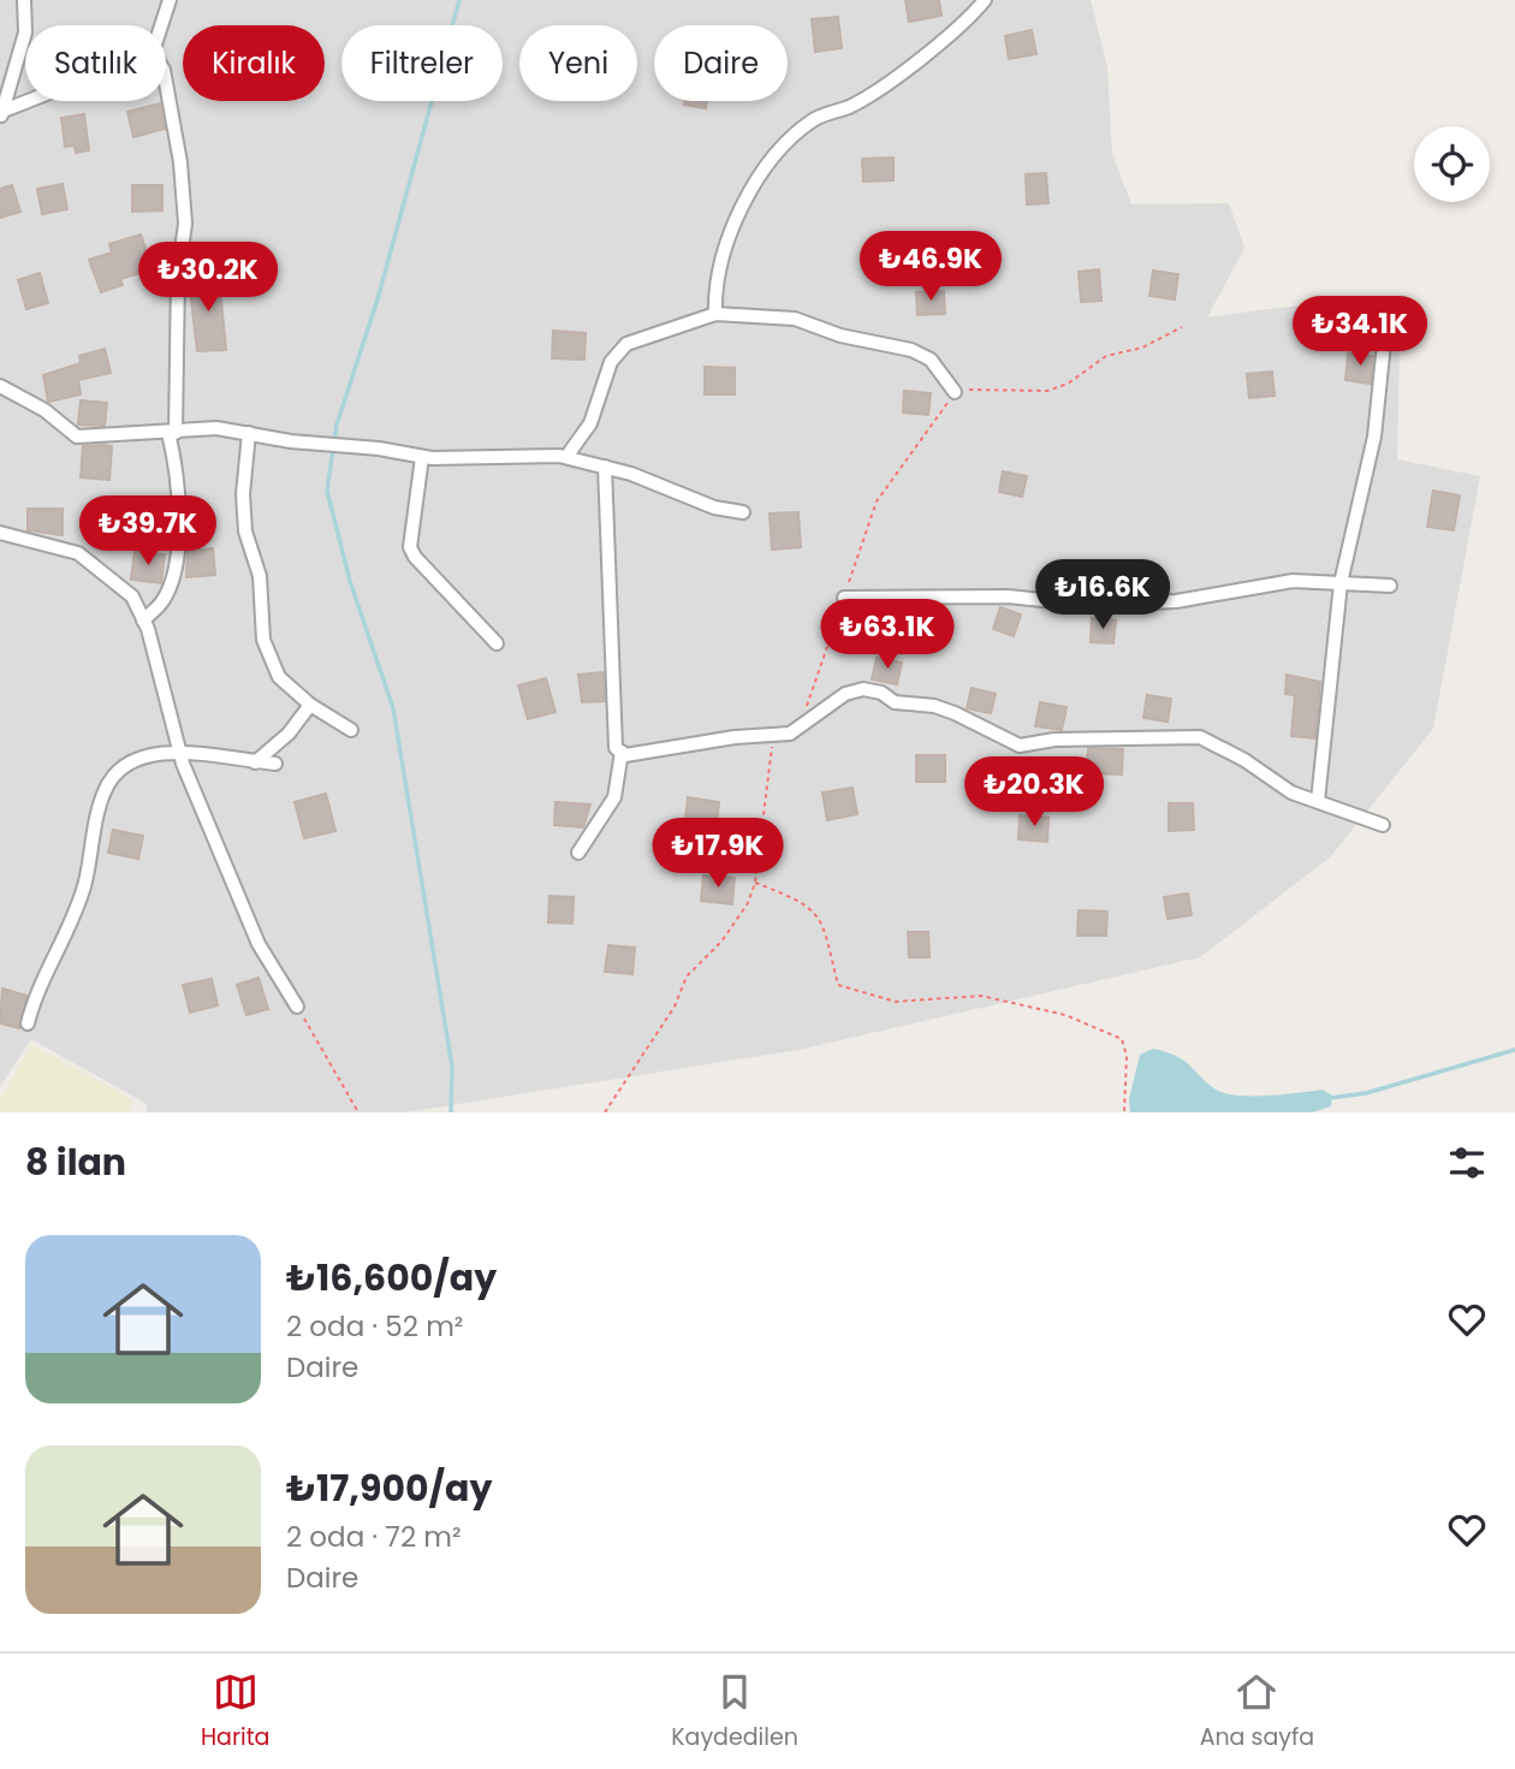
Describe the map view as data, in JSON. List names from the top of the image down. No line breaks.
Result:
{"page":{"chip":["Satılık","Kiralık","Filtreler","Yeni","Daire"],"price":["₺46.9K","₺30.2K","₺34.1K","₺39.7K","₺16.6K","₺63.1K","₺20.3K","₺17.9K"],"heading":"8 ilan","list":[{"name":"₺16,600/ay","note":"2 oda · 52 m² · Daire"},{"name":"₺17,900/ay","note":"2 oda · 72 m² · Daire"}],"tabs":["Harita","Kaydedilen","Ana sayfa"]}}
